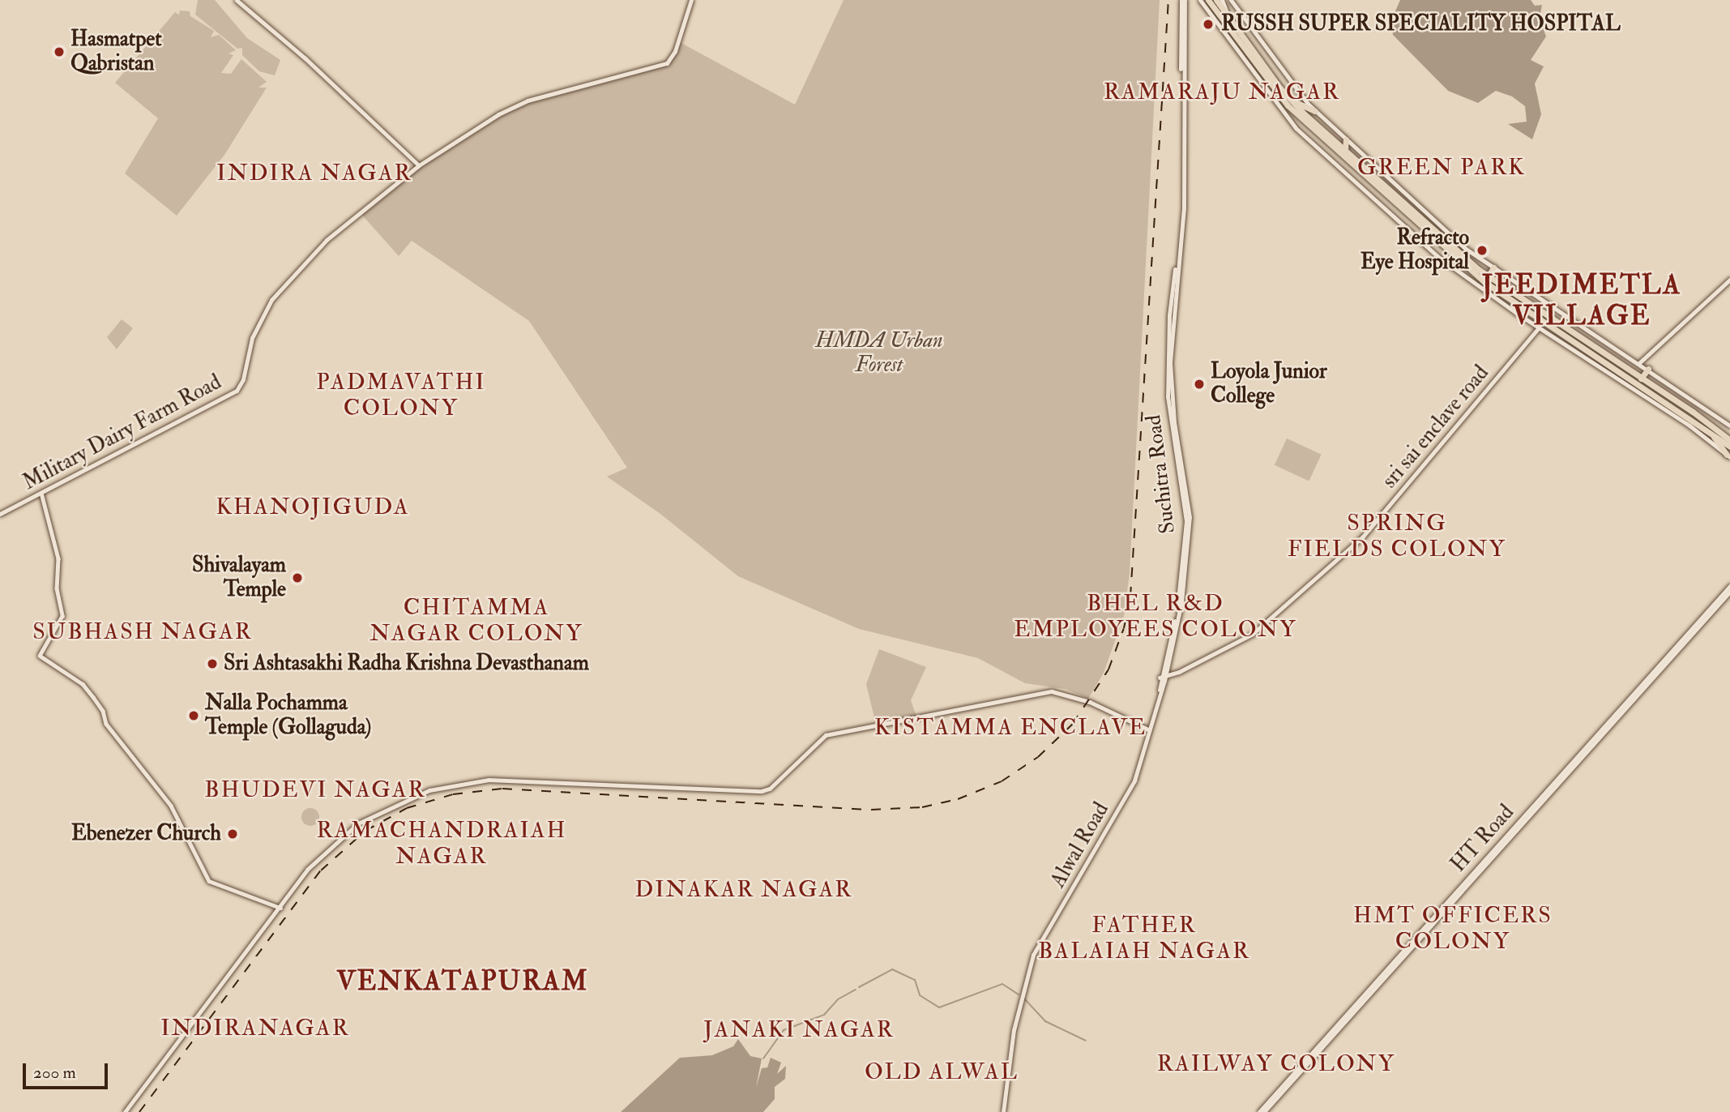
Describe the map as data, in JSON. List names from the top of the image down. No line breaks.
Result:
{"streets":{"main road":["Military Dairy Farm Road","Suchitra Road","Alwal Road"],"street":["sri sai enclave road","HT Road"]},"crossings":[["sri sai enclave road","Suchitra Road"],["Suchitra Road","Alwal Road"]],"districts":["RAMARAJU NAGAR","GREEN PARK","INDIRA NAGAR","JEEDIMETLA VILLAGE","PADMAVATHI COLONY","KHANOJIGUDA","SPRING FIELDS COLONY","BHEL R&D EMPLOYEES COLONY","CHITAMMA NAGAR COLONY","SUBHASH NAGAR","KISTAMMA ENCLAVE","BHUDEVI NAGAR","RAMACHANDRAIAH NAGAR","DINAKAR NAGAR","HMT OFFICERS COLONY","FATHER BALAIAH NAGAR","VENKATAPURAM","INDIRANAGAR","JANAKI NAGAR","RAILWAY COLONY","OLD ALWAL"],"parks":["HMDA Urban Forest"],"places":["RUSSH SUPER SPECIALITY HOSPITAL","Hasmatpet Qabristan","Refracto Eye Hospital","Loyola Junior College","Shivalayam Temple","Sri Ashtasakhi Radha Krishna Devasthanam","Nalla Pochamma Temple (Gollaguda)","Ebenezer Church"],"scale_bar":"200 m"}
